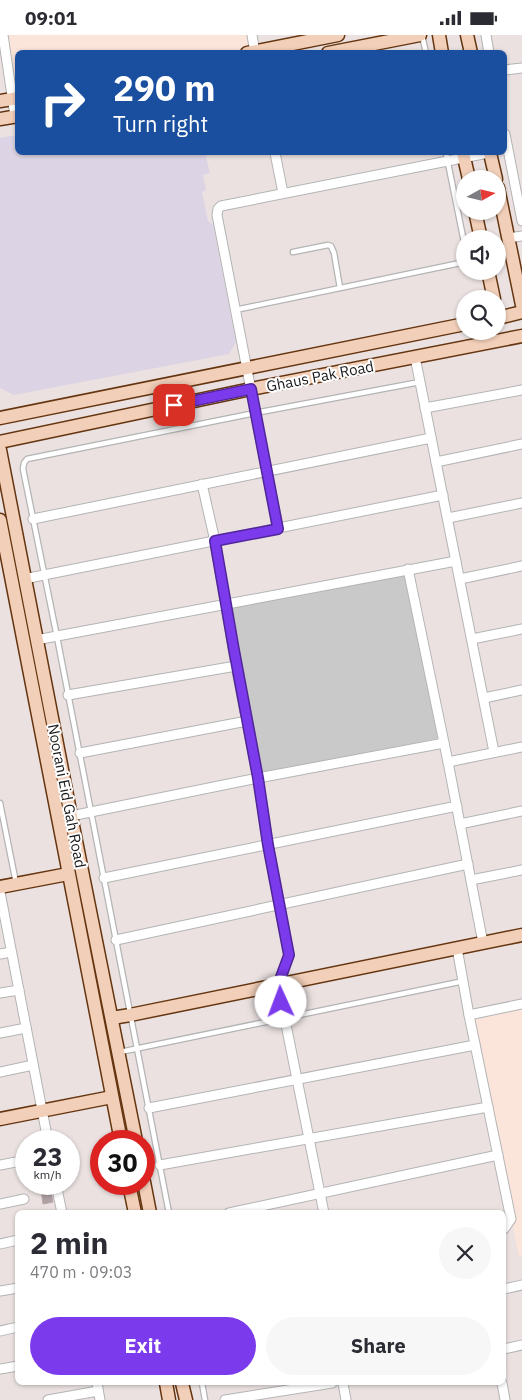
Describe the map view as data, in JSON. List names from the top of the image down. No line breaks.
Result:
{"streets":{"main road":["Ghaus Pak Road","Noorani Eid Gah Road"]},"north":"right","page":{"status":"09:01","turn":["290 m","Turn right"],"speed":"23 km/h","limit":"30","heading":["2 min","470 m · 09:03"],"buttons":["Exit","Share"]}}
